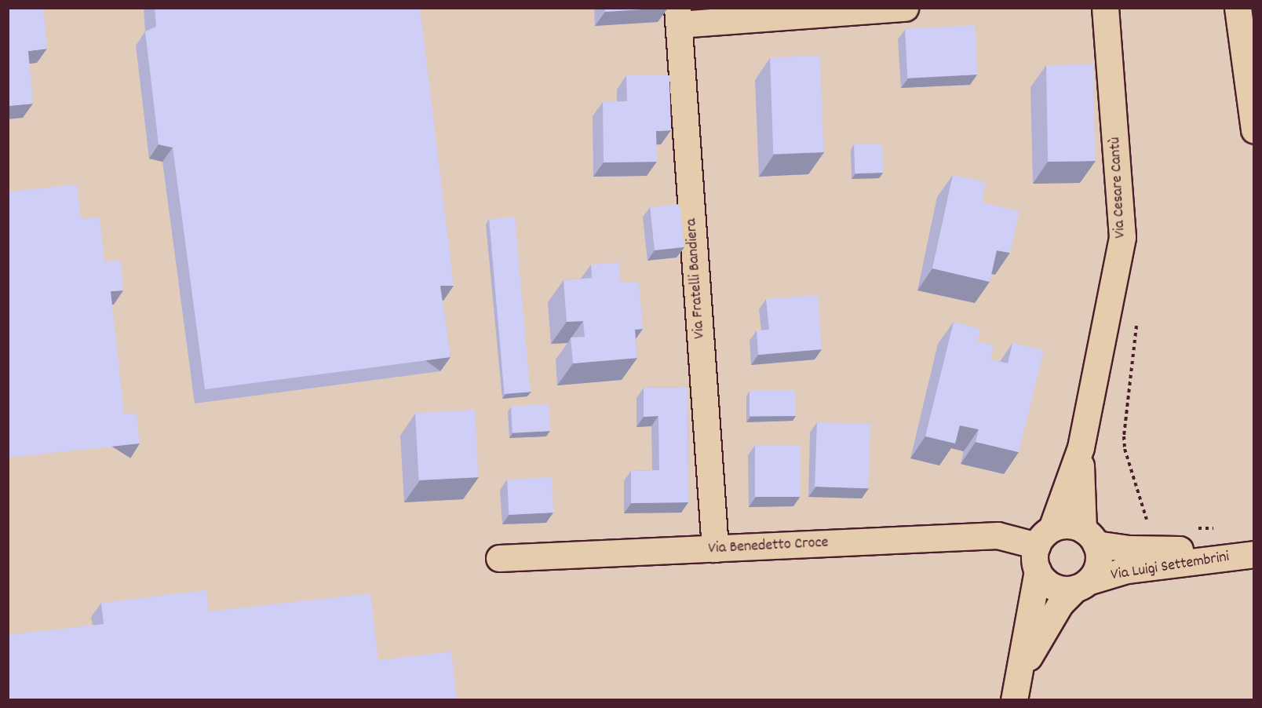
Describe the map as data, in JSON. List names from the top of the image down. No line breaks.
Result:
{"streets":{"street":["Via Cesare Cantù","Via Fratelli Bandiera","Via Benedetto Croce","Via Luigi Settembrini"]},"crossings":[["Via Cesare Cantù","Via Benedetto Croce"],["Via Cesare Cantù","Via Luigi Settembrini"],["Via Fratelli Bandiera","Via Benedetto Croce"],["Via Benedetto Croce","Via Luigi Settembrini"]]}
